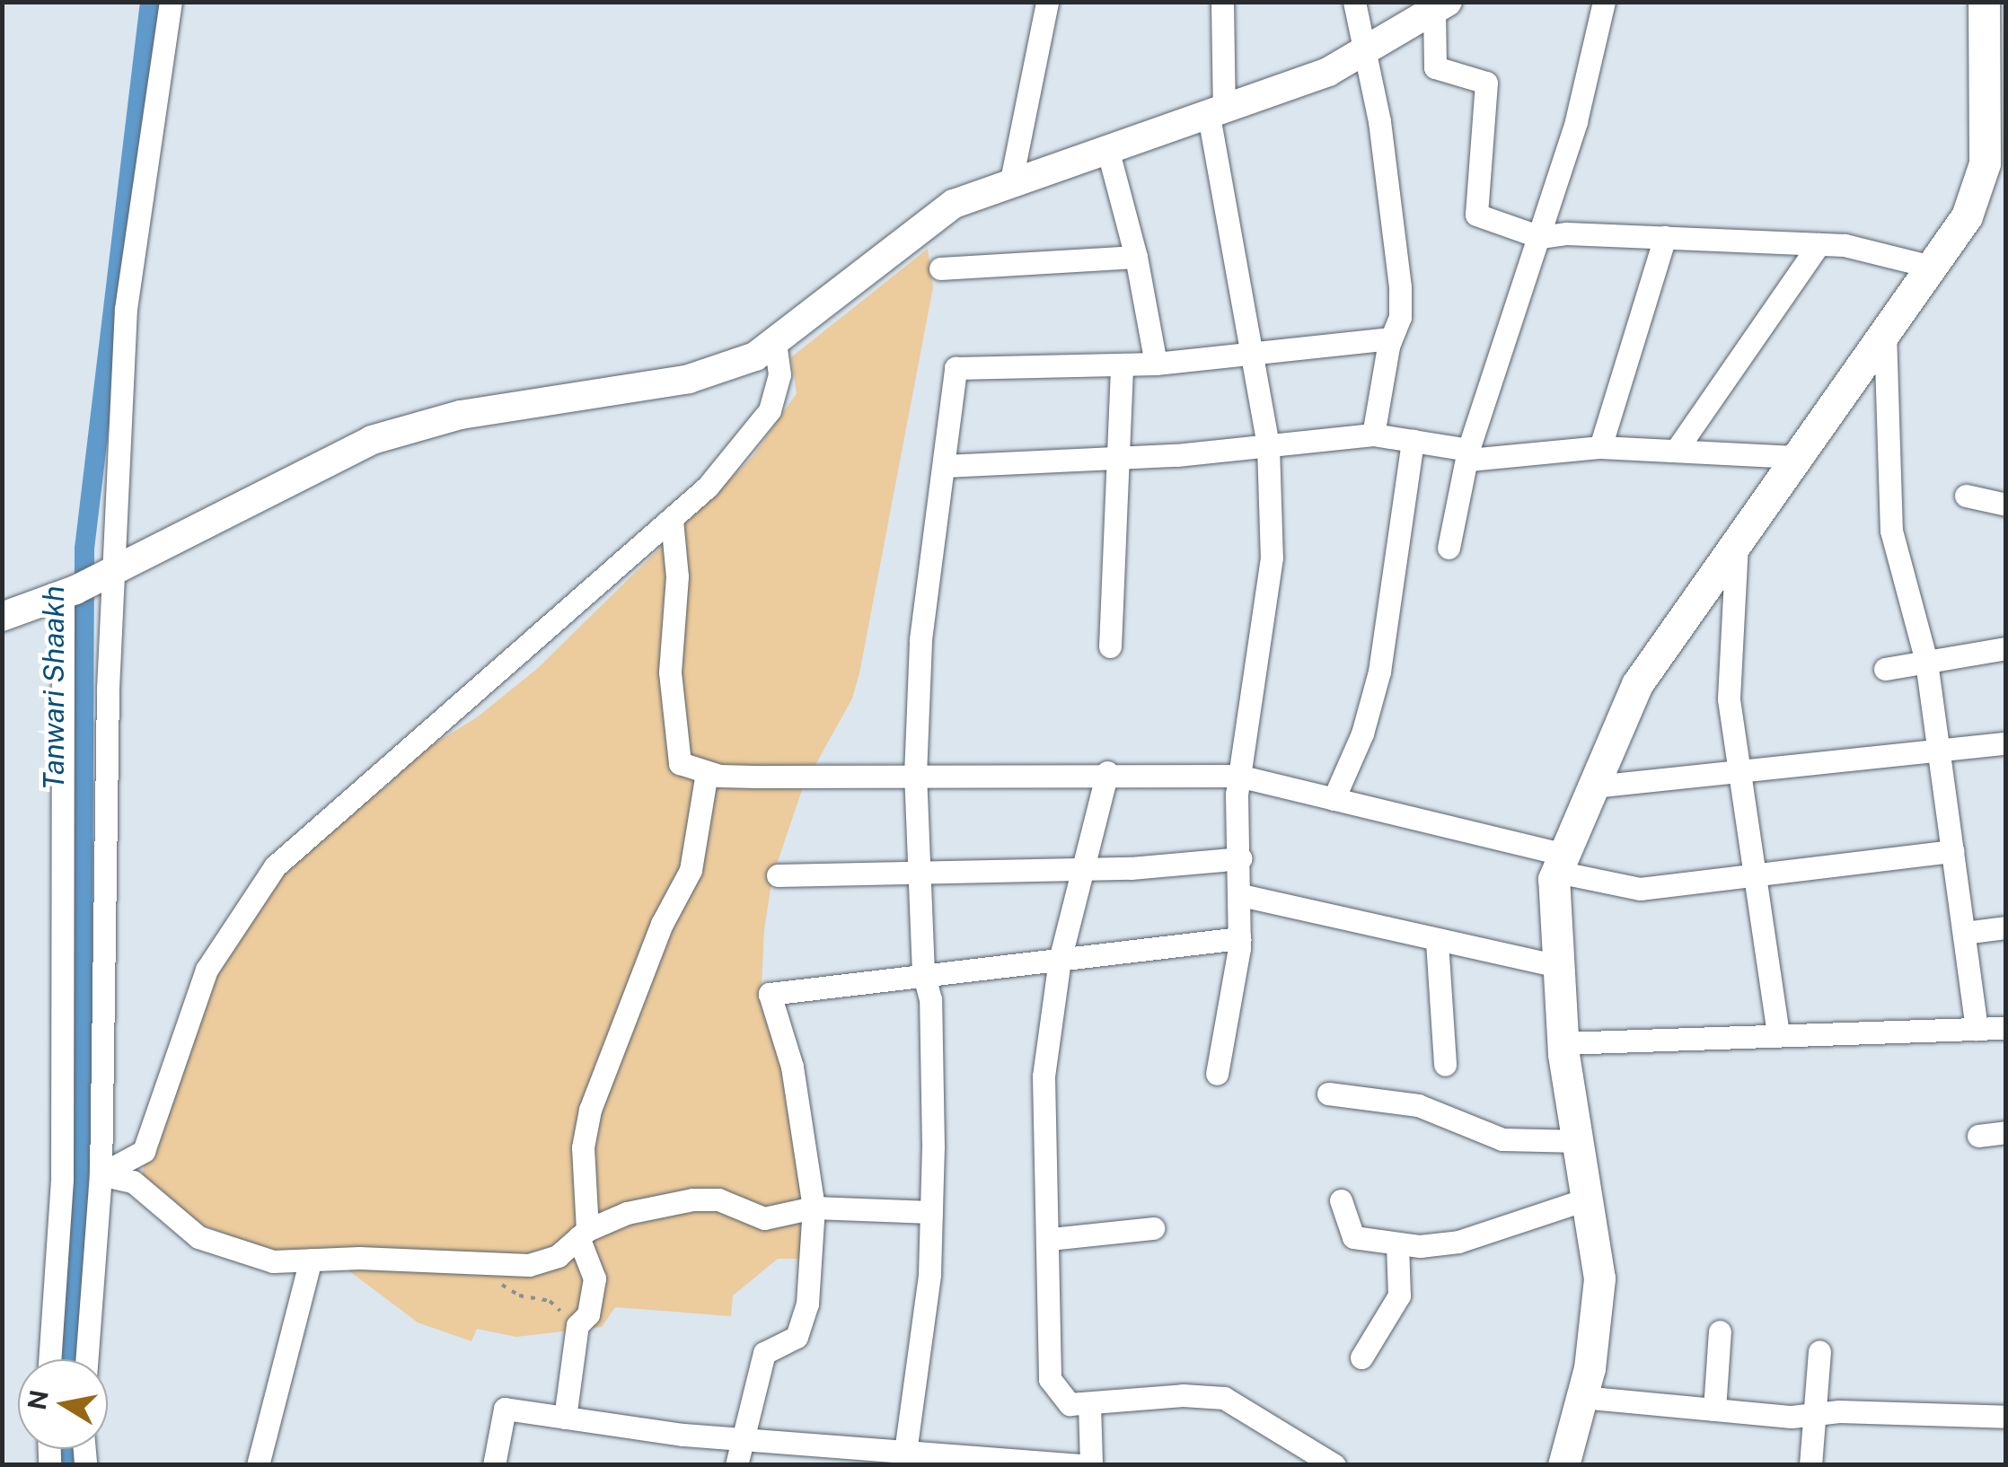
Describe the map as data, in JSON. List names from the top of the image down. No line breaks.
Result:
{"water":["Tanwari Shaakh"],"north":"left"}
